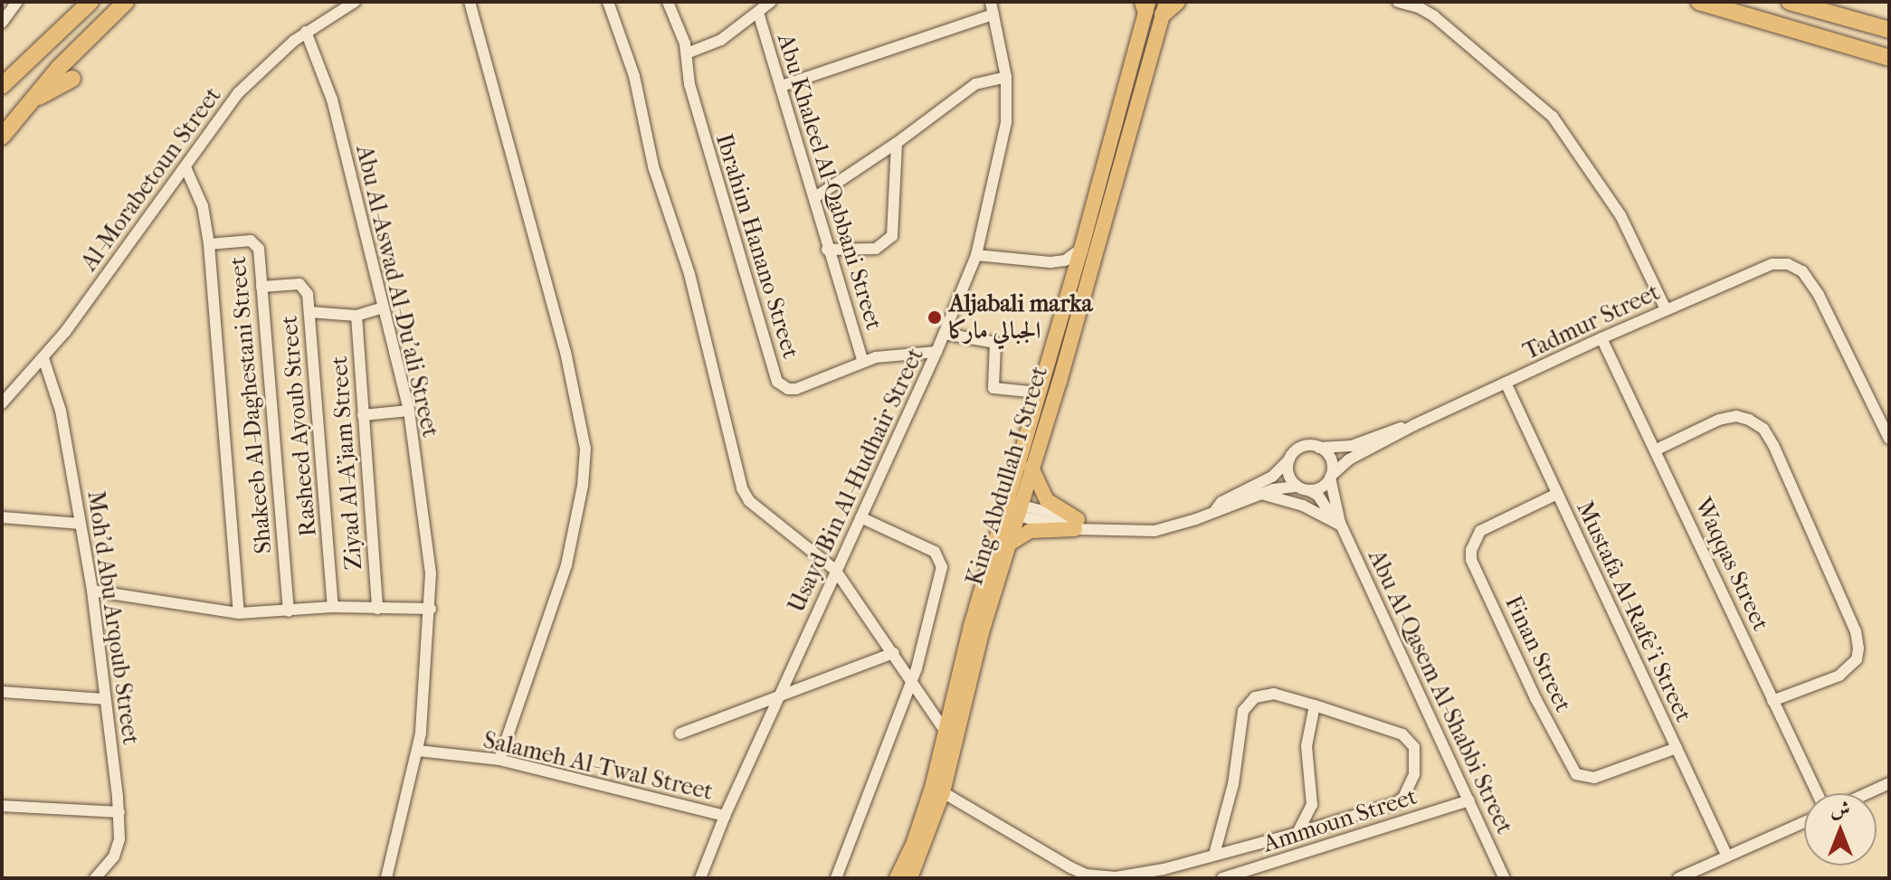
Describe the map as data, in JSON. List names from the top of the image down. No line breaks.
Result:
{"streets":{"main road":["King Abdullah I Street"],"street":["Al-Morabetoun Street","Abu Khaleel Al-Qabbani Street","Ibrahim Hanano Street","Abu Al-Aswad Al-Du’ali Street","Tadmur Street","Shakeeb Al-Daghestani Street","Rasheed Ayoub Street","Ziyad Al-A’jam Street","Usayd Bin Al-Hudhair Street","Waqqas Street","Mustafa Al-Rafe’i Street","Moh’d Abu Arqoub Street","Finan Street","Abu Al-Qasem Al-Shabbi Street","Salameh Al-Twal Street","Ammoun Street"]},"crossings":[["Al-Morabetoun Street","Abu Al-Aswad Al-Du’ali Street"],["Al-Morabetoun Street","Shakeeb Al-Daghestani Street"],["Al-Morabetoun Street","Moh’d Abu Arqoub Street"],["Abu Khaleel Al-Qabbani Street","Ibrahim Hanano Street"],["Ibrahim Hanano Street","Usayd Bin Al-Hudhair Street"],["Abu Al-Aswad Al-Du’ali Street","Salameh Al-Twal Street"],["Tadmur Street","Waqqas Street"],["Tadmur Street","Mustafa Al-Rafe’i Street"],["Tadmur Street","Abu Al-Qasem Al-Shabbi Street"],["Shakeeb Al-Daghestani Street","Rasheed Ayoub Street"],["Usayd Bin Al-Hudhair Street","Salameh Al-Twal Street"],["Mustafa Al-Rafe’i Street","Finan Street"],["Abu Al-Qasem Al-Shabbi Street","Ammoun Street"]],"places":["Aljabali marka الجبالي ماركا"],"north":"top"}
